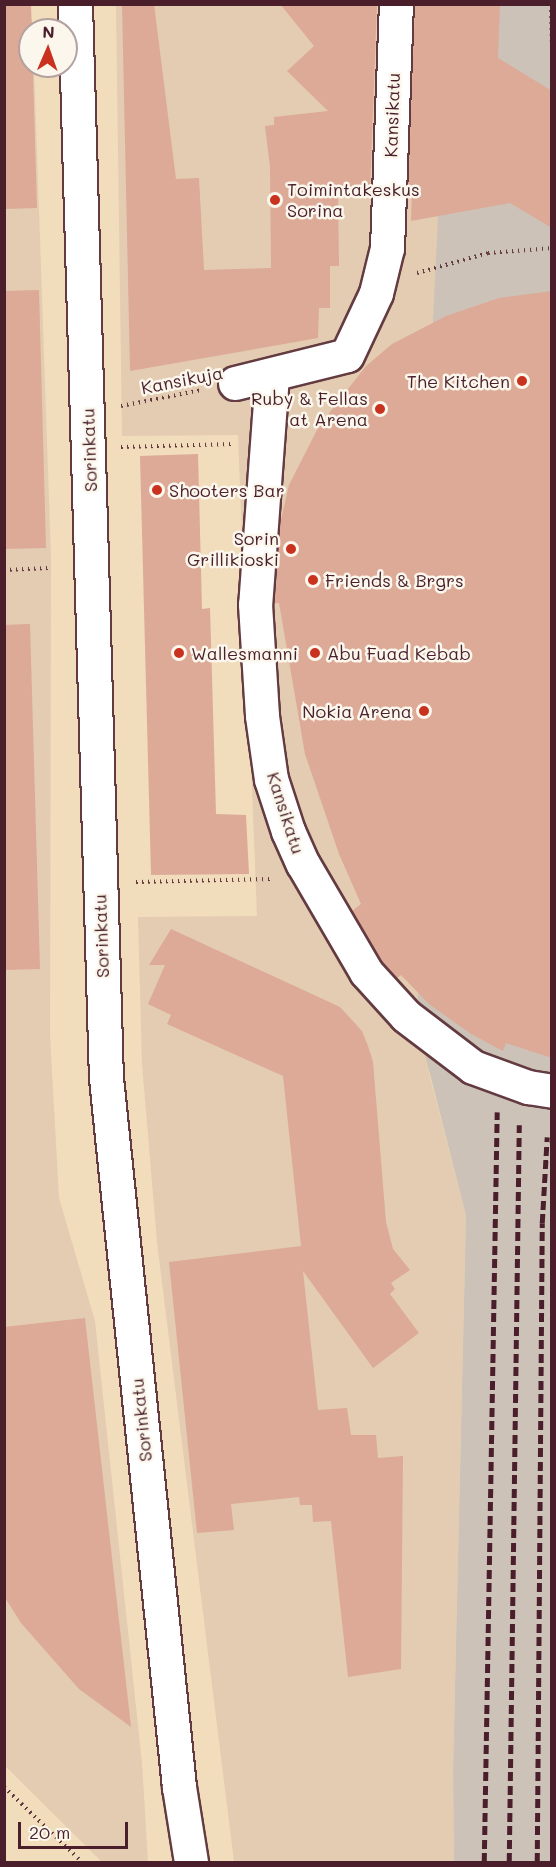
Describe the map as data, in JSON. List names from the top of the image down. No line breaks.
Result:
{"streets":{"street":["Kansikatu","Sorinkatu"],"path":["Kansikuja"]},"crossings":[["Kansikatu","Kansikuja"]],"places":["Toimintakeskus Sorina","The Kitchen","Ruby & Fellas at Arena","Shooters Bar","Sorin Grillikioski","Friends & Brgrs","Wallesmanni","Abu Fuad Kebab","Nokia Arena"],"scale_bar":"20 m","north":"top"}
